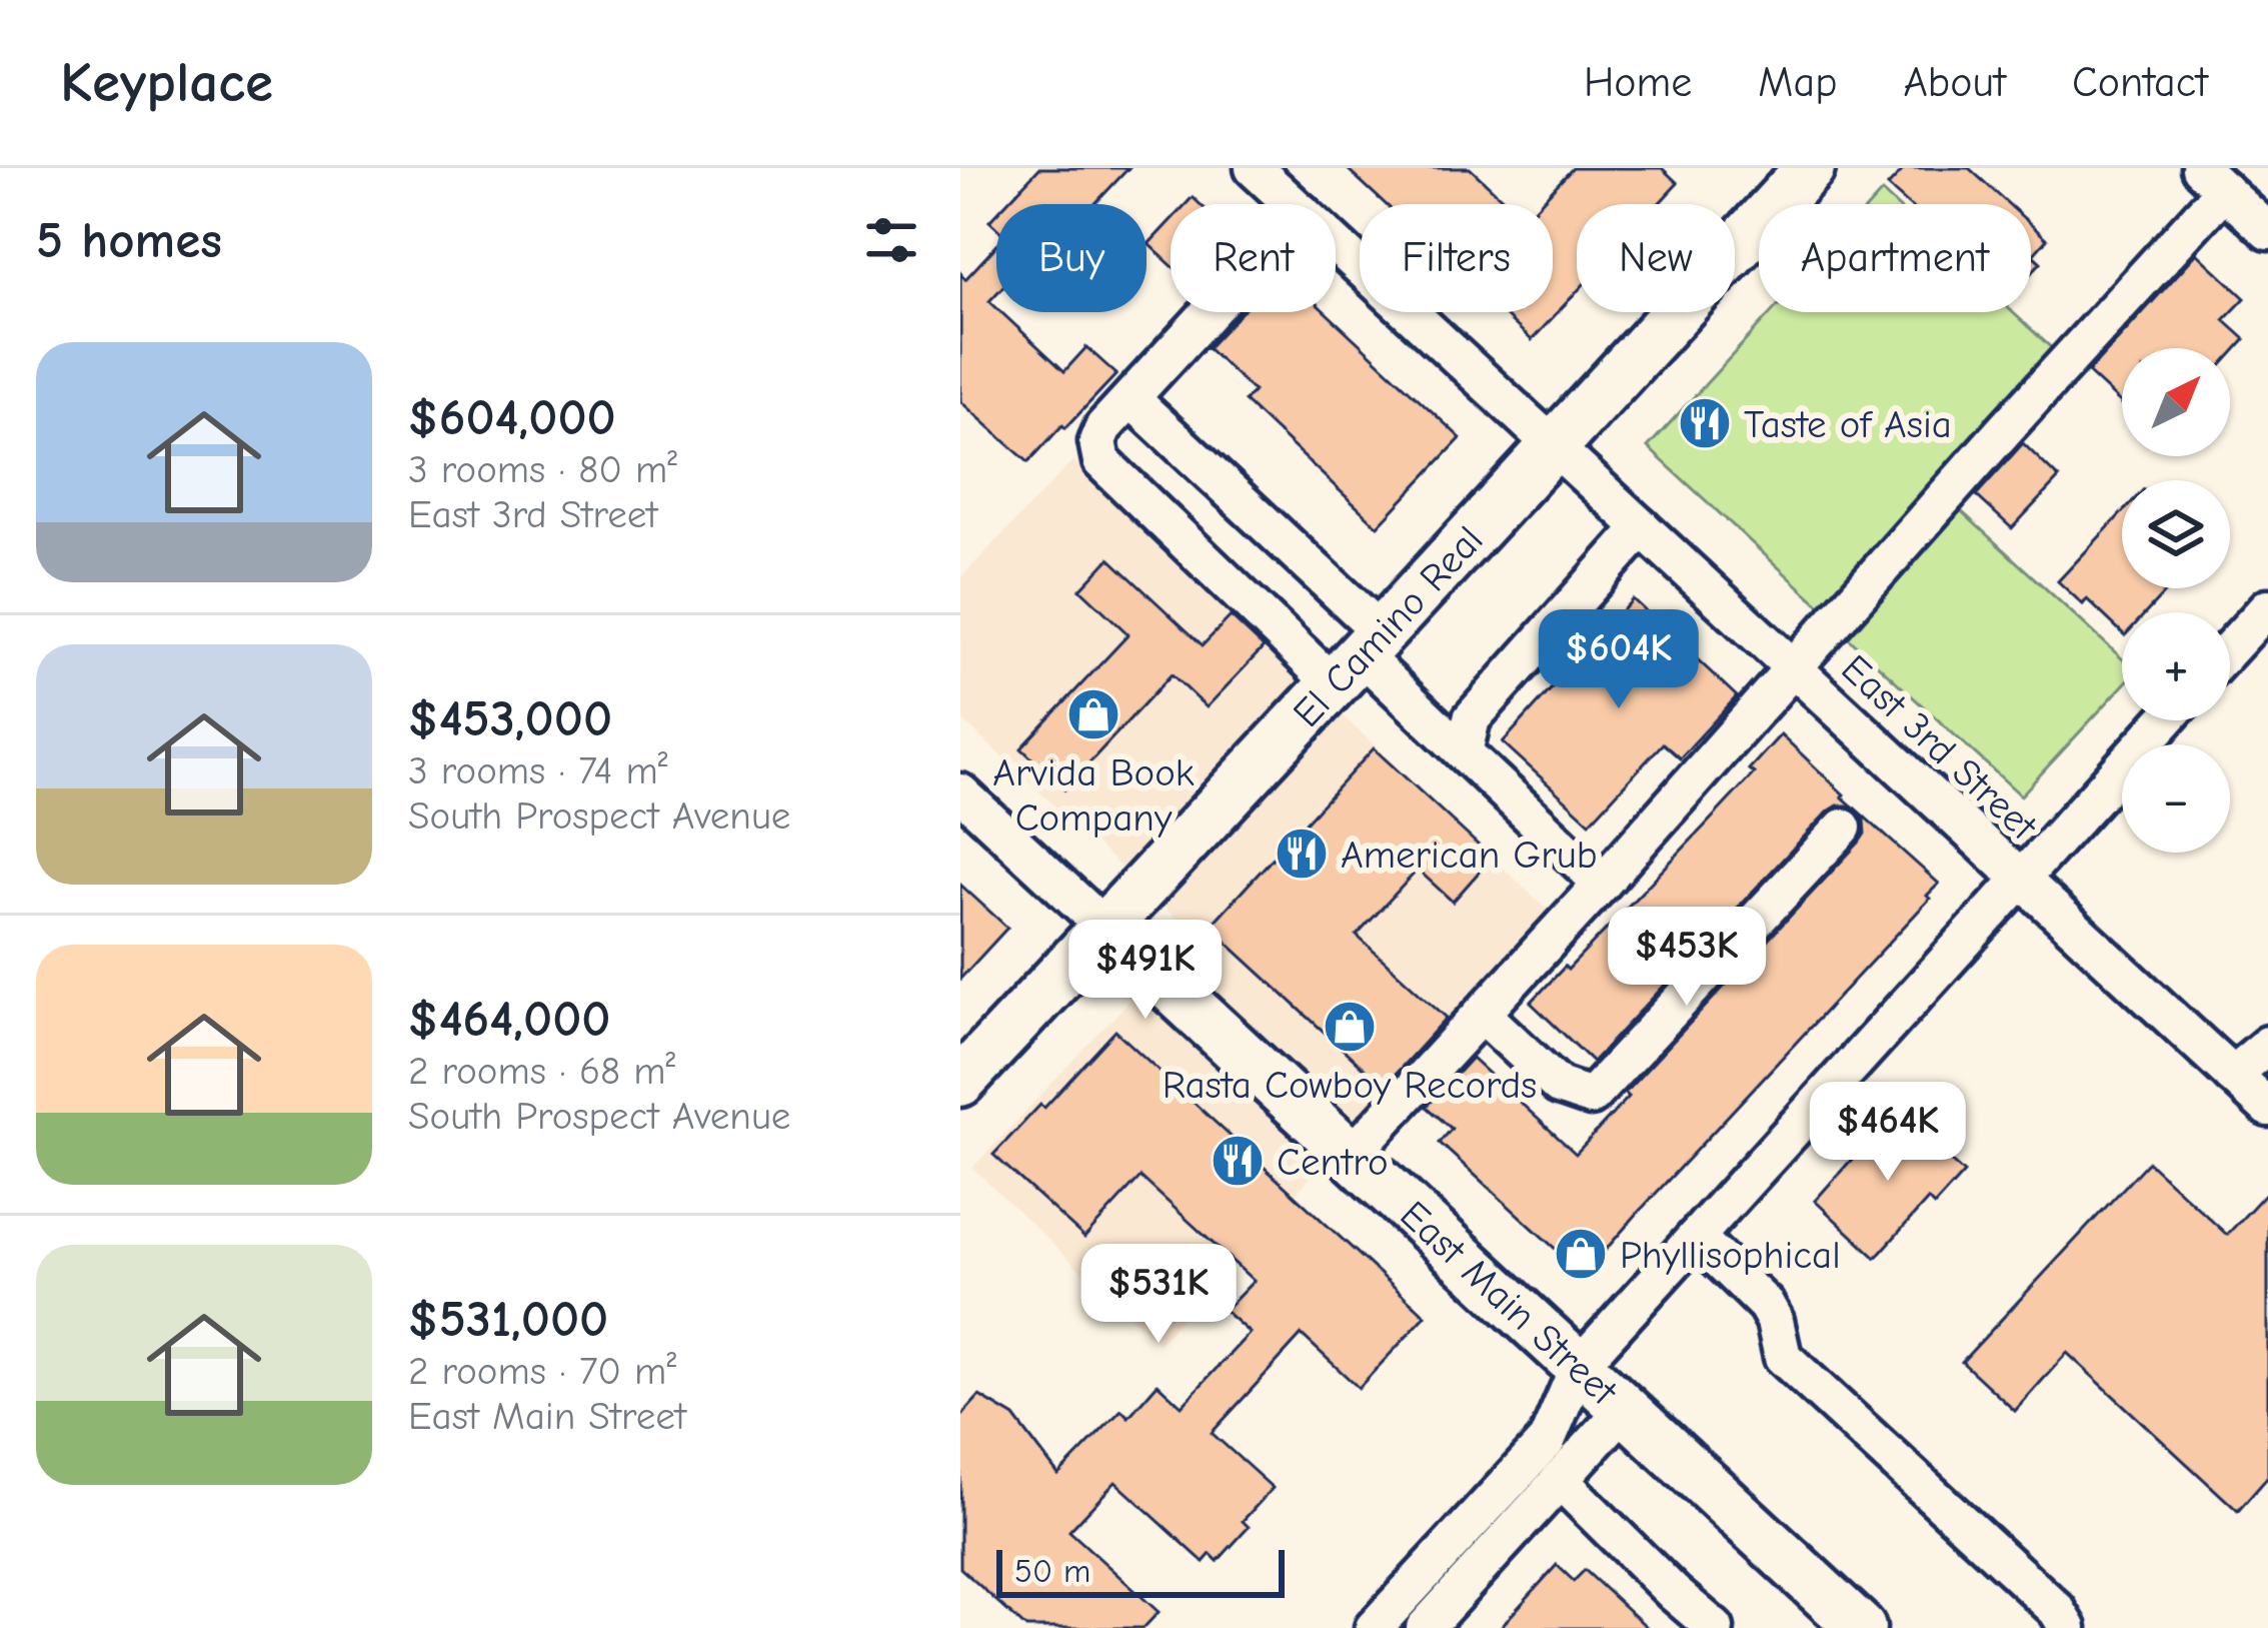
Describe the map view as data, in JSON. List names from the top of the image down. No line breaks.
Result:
{"streets":{"main road":["El Camino Real","East Main Street"],"street":["East 3rd Street"]},"crossings":[["El Camino Real","East 3rd Street"],["El Camino Real","East Main Street"]],"places":{"restaurant":["Taste of Asia","American Grub","Centro"],"shop":["Arvida Book Company","Rasta Cowboy Records","Phyllisophical"]},"scale_bar":"50 m","north":"top right","page":{"header":"Keyplace","nav":["Home","Map","About","Contact"],"heading":"5 homes","chip":["Buy","Rent","Filters","New","Apartment"],"list":[{"name":"$604,000","note":"3 rooms · 80 m² · East 3rd Street"},{"name":"$453,000","note":"3 rooms · 74 m² · South Prospect Avenue"},{"name":"$464,000","note":"2 rooms · 68 m² · South Prospect Avenue"},{"name":"$531,000","note":"2 rooms · 70 m² · East Main Street"}],"map_buttons":["+","−"],"price":["$604K","$453K","$491K","$464K","$531K"],"scale":"50 m"}}
